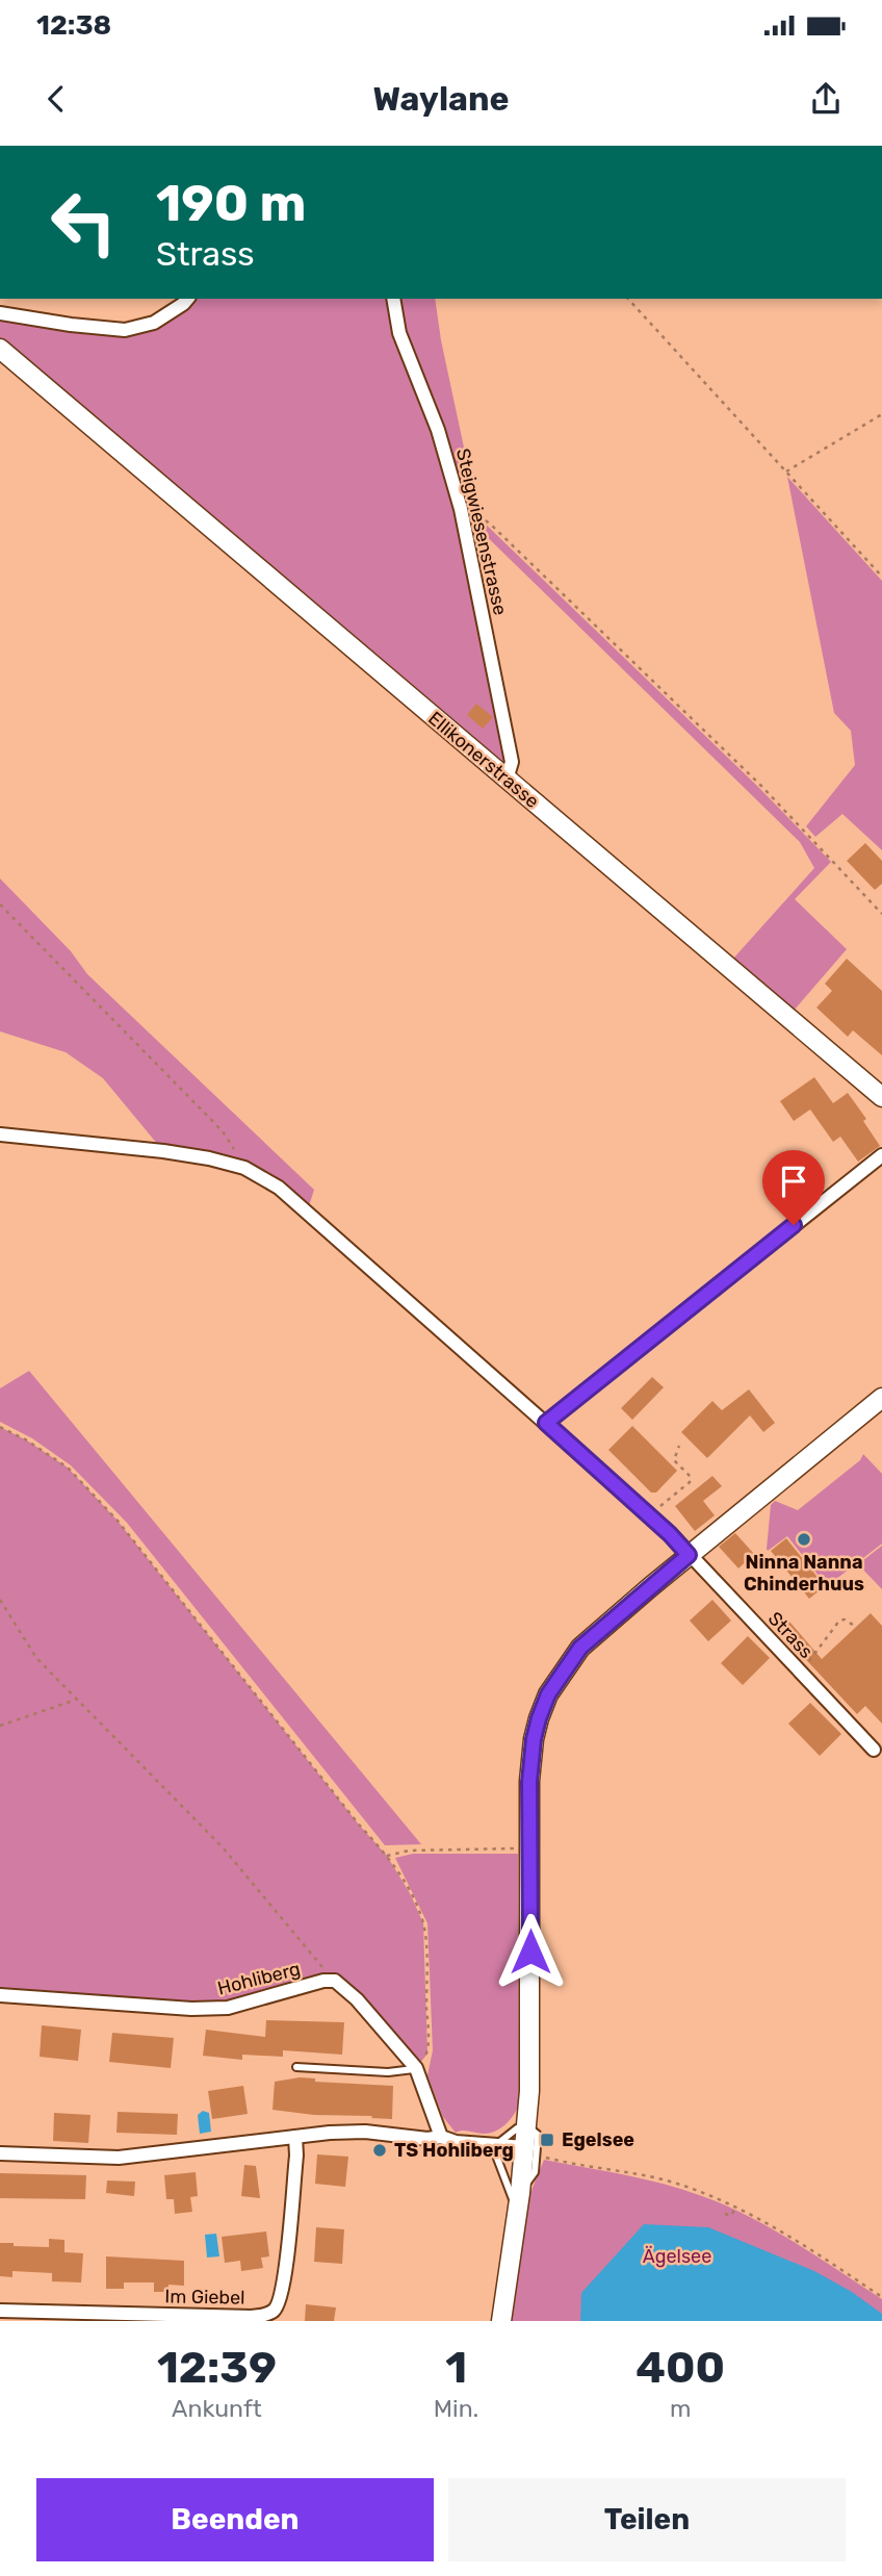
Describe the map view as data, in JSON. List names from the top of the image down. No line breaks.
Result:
{"streets":{"street":["Steigwiesenstrasse","Ellikonerstrasse","Strass","Hohliberg","Im Giebel"]},"crossings":[["Steigwiesenstrasse","Ellikonerstrasse"]],"parks":["Ägelsee"],"places":{"other":["Ninna Nanna Chinderhuus","TS Hohliberg"],"transit":["Egelsee"]},"page":{"status":"12:38","header":"Waylane","turn":["190 m","Strass"],"eta":["12:39","Ankunft","1","Min.","400","m"],"buttons":["Beenden","Teilen"]}}
